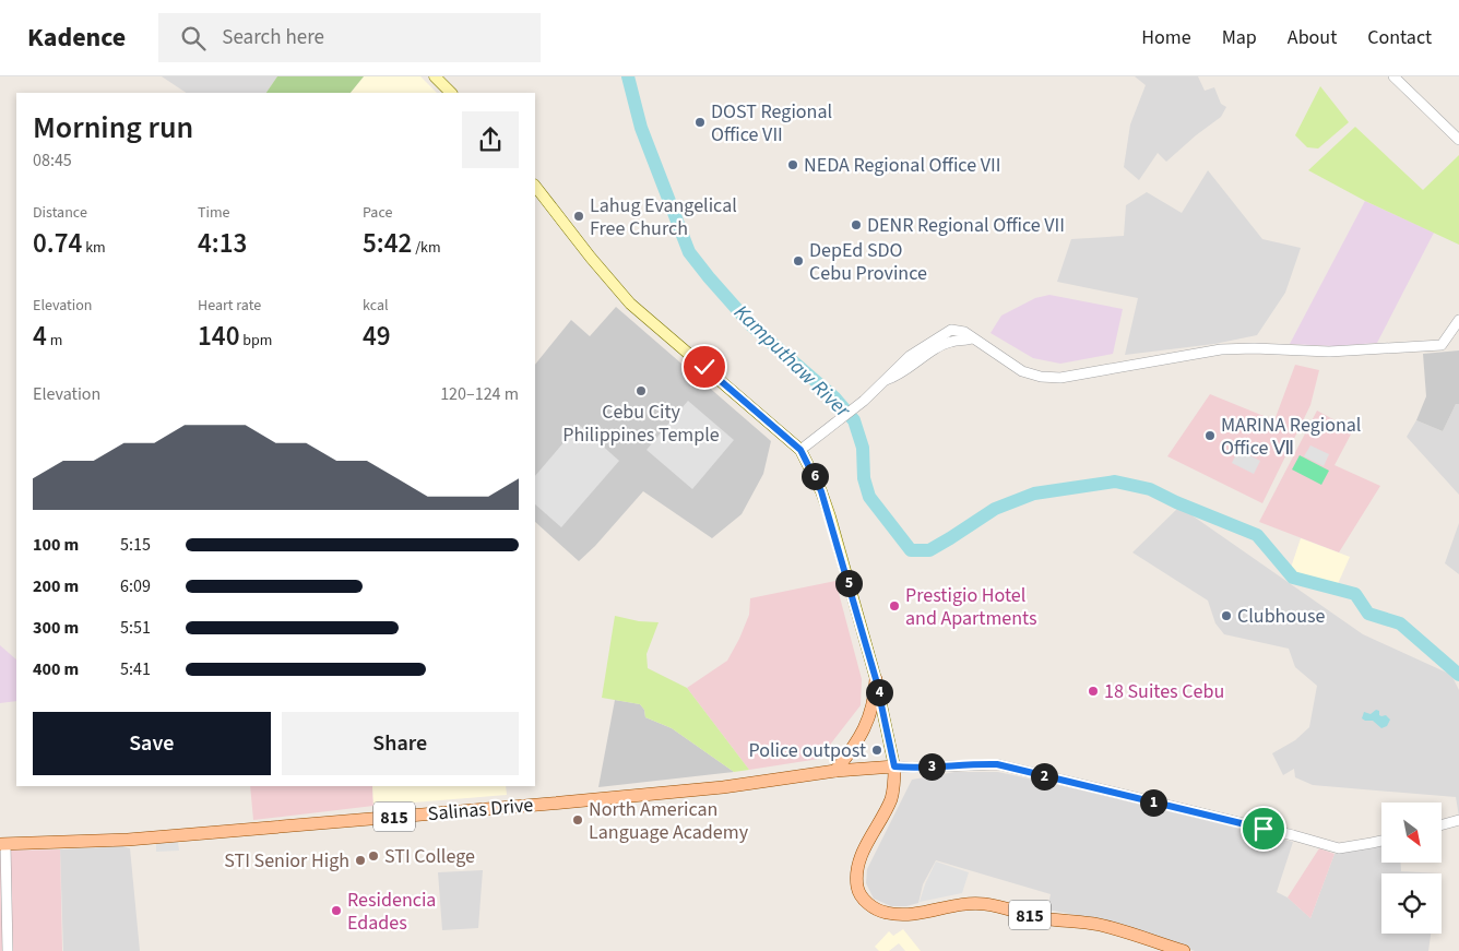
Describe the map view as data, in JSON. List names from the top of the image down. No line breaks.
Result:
{"streets":{"main road":["Salinas Drive","815"]},"crossings":[["Salinas Drive","815"]],"water":["Kamputhaw River"],"places":["DOST Regional Office VII","NEDA Regional Office VII","Lahug Evangelical Free Church","DENR Regional Office VII","DepEd SDO Cebu Province","Cebu City Philippines Temple","MARINA Regional Office Ⅶ","Prestigio Hotel and Apartments","Clubhouse","18 Suites Cebu","Police outpost","North American Language Academy","STI College","STI Senior High","Residencia Edades"],"north":"bottom right","page":{"header":"Kadence","search":"Search here","nav":["Home","Map","About","Contact"],"heading":["Morning run","08:45"],"stats":[["Distance","0.74 km"],["Time","4:13"],["Pace","5:42 /km"],["Elevation","4 m"],["Heart rate","140 bpm"],["kcal","49"]],"chart":["Elevation","120–124 m"],"pins":["6","5","4","3","2","1"],"list":[{"name":"100 m","note":"5:15"},{"name":"200 m","note":"6:09"},{"name":"300 m","note":"5:51"},{"name":"400 m","note":"5:41"}],"buttons":["Save","Share"]}}
